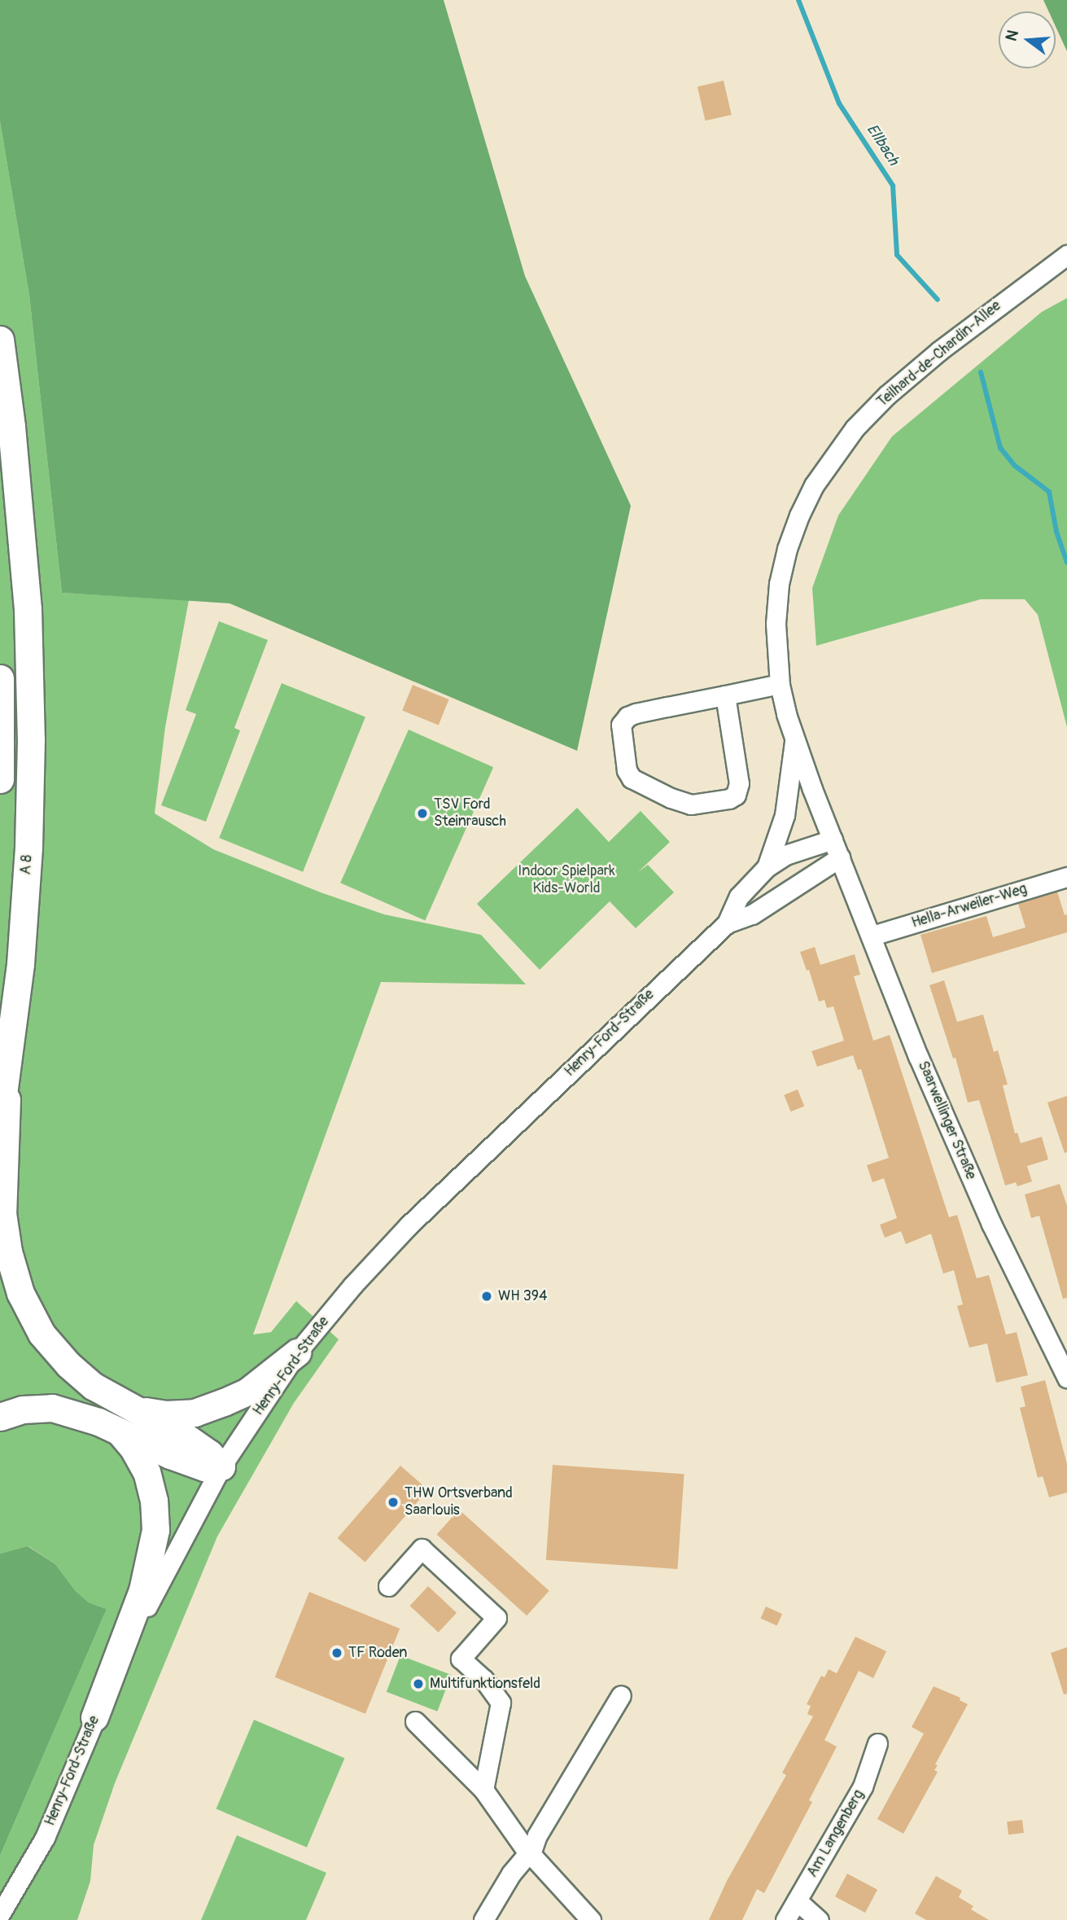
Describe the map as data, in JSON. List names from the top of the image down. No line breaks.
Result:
{"streets":{"highway":["A 8"],"street":["Teilhard-de-Chardin-Allee","Hella-Arweiler-Weg","Henry-Ford-Straße","Saarwellinger Straße","Am Langenberg"]},"crossings":[["Teilhard-de-Chardin-Allee","Henry-Ford-Straße"],["Teilhard-de-Chardin-Allee","Saarwellinger Straße"],["Hella-Arweiler-Weg","Saarwellinger Straße"],["Henry-Ford-Straße","Saarwellinger Straße"]],"water":["Ellbach"],"parks":["Indoor Spielpark Kids-World"],"places":["TSV Ford Steinrausch","WH 394","THW Ortsverband Saarlouis","TF Roden","Multifunktionsfeld"],"north":"left"}
